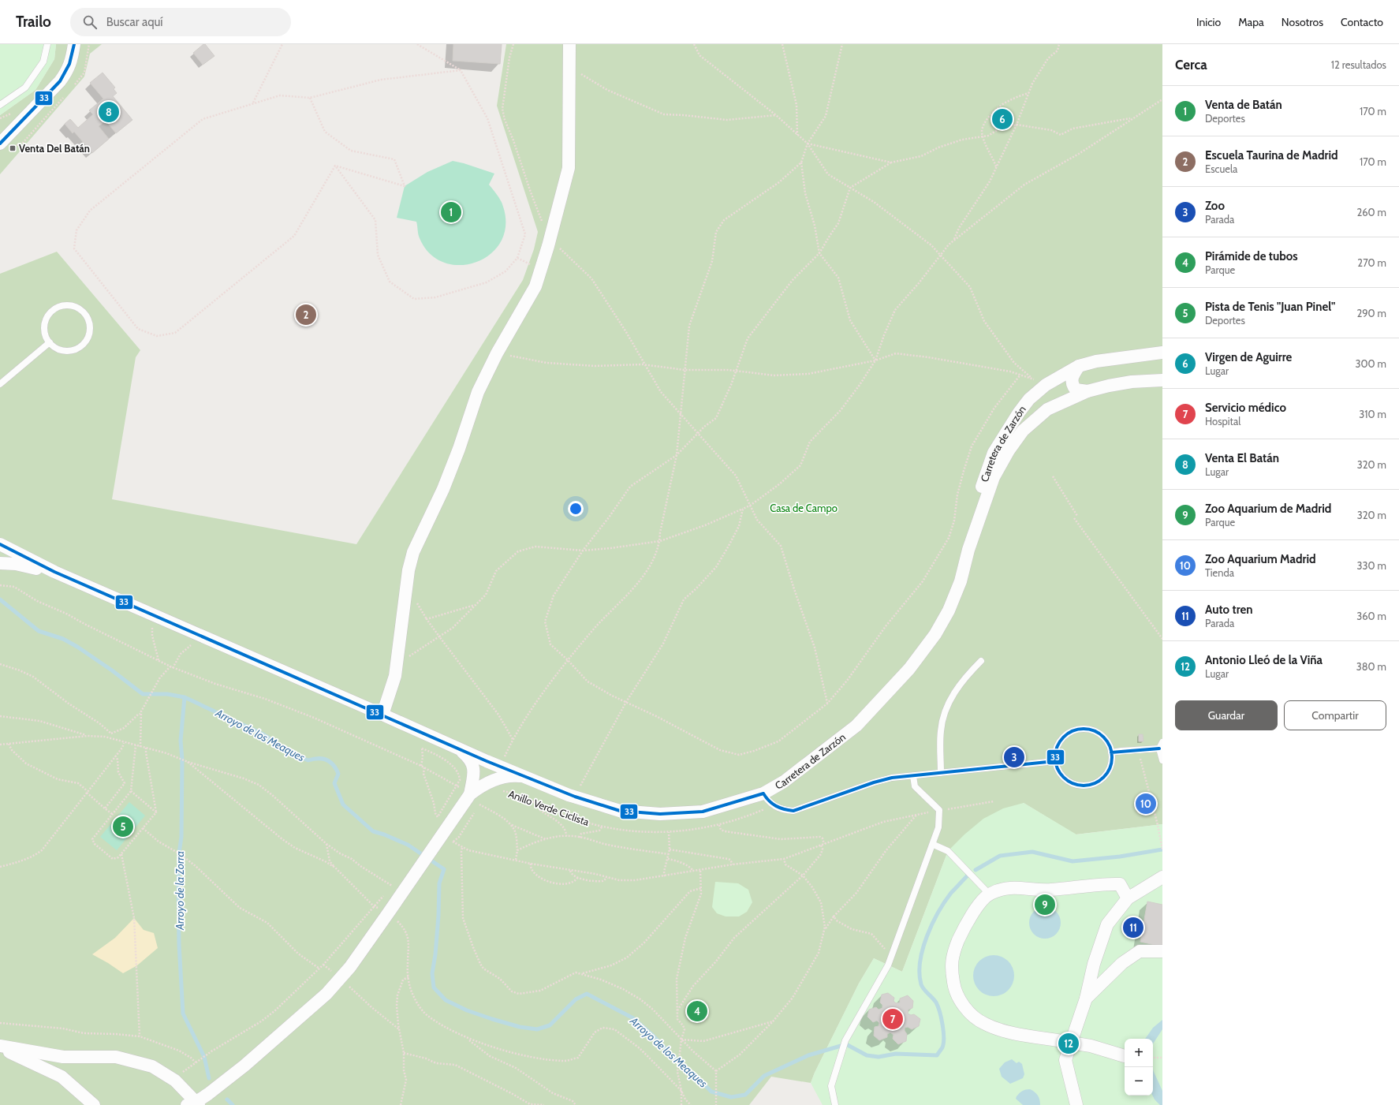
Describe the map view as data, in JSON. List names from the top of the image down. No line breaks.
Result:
{"streets":{"street":["Carretera de Zarzón"],"path":["Anillo Verde Ciclista"]},"water":["Arroyo de los Meaques","Arroyo de la Zorra"],"parks":["Casa de Campo"],"places":{"transit":["Venta Del Batán"]},"lines":["transit line 33"],"page":{"header":"Trailo","search":"Buscar aquí","nav":["Inicio","Mapa","Nosotros","Contacto"],"heading":["Cerca","12 resultados"],"list":[{"mark":"1","name":"Venta de Batán","note":"Deportes","value":"170 m"},{"mark":"2","name":"Escuela Taurina de Madrid","note":"Escuela","value":"170 m"},{"mark":"3","name":"Zoo","note":"Parada","value":"260 m"},{"mark":"4","name":"Pirámide de tubos","note":"Parque","value":"270 m"},{"mark":"5","name":"Pista de Tenis \"Juan Pinel\"","note":"Deportes","value":"290 m"},{"mark":"6","name":"Virgen de Aguirre","note":"Lugar","value":"300 m"},{"mark":"7","name":"Servicio médico","note":"Hospital","value":"310 m"},{"mark":"8","name":"Venta El Batán","note":"Lugar","value":"320 m"},{"mark":"9","name":"Zoo Aquarium de Madrid","note":"Parque","value":"320 m"},{"mark":"10","name":"Zoo Aquarium Madrid","note":"Tienda","value":"330 m"},{"mark":"11","name":"Auto tren","note":"Parada","value":"360 m"},{"mark":"12","name":"Antonio Lleó de la Viña","note":"Lugar","value":"380 m"}],"pins":["8","6","1","2","3","10","5","9","11","4","7","12"],"buttons":["Guardar","Compartir"],"map_buttons":["+","−"]}}
